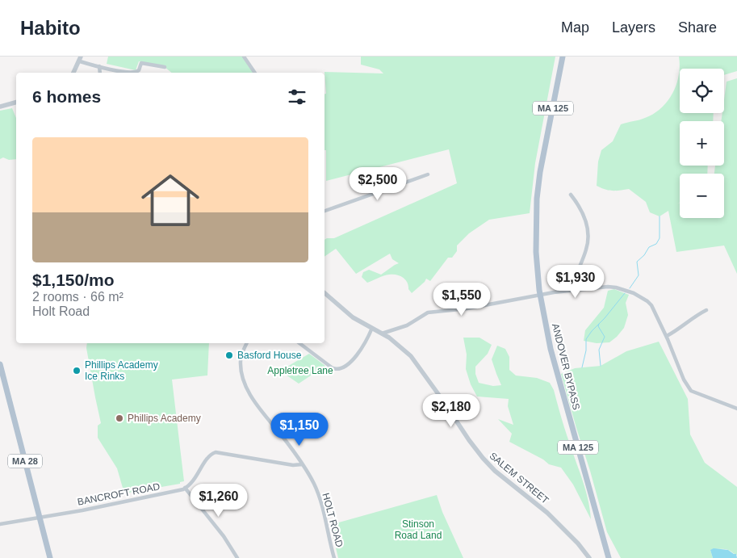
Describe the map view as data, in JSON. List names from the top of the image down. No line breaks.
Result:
{"streets":{"main road":["MA 125","ANDOVER BYPASS","MA 28"],"street":["SALEM STREET","BANCROFT ROAD","HOLT ROAD"]},"crossings":[["MA 28","BANCROFT ROAD"]],"parks":["Appletree Lane","Stinson Road Land"],"places":["Basford House","Phillips Academy Ice Rinks","Phillips Academy"],"page":{"header":"Habito","nav":["Map","Layers","Share"],"map_buttons":["+","−"],"heading":"6 homes","list":[{"name":"$1,150/mo","note":"2 rooms · 66 m² · Holt Road"}],"price":["$2,500","$1,930","$1,550","$2,180","$1,150","$1,260"]}}
